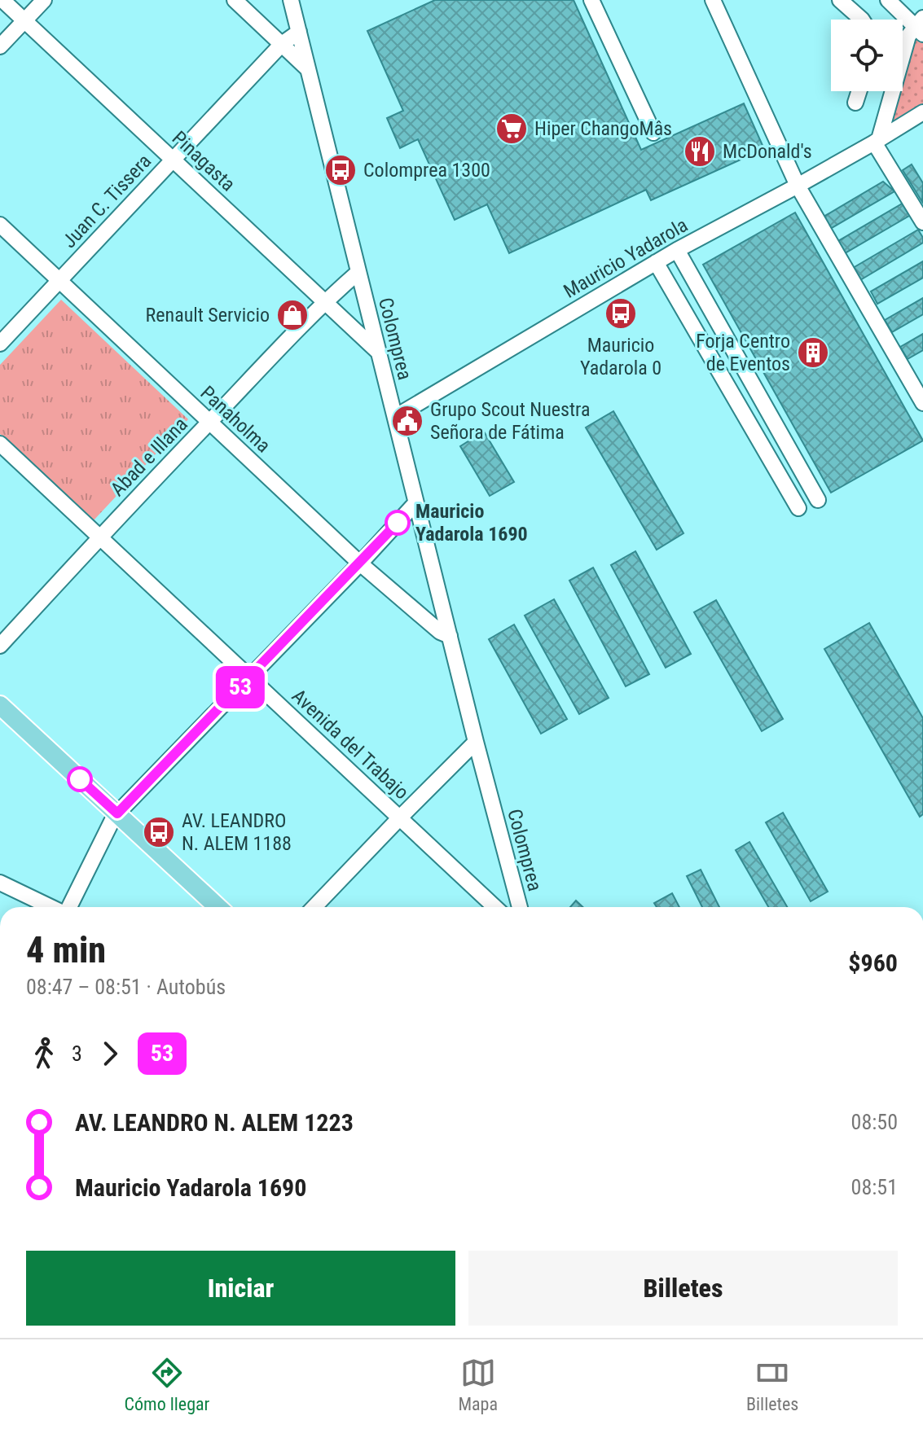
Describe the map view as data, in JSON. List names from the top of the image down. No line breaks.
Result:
{"streets":{"street":["Pinagasta","Juan C. Tissera","Mauricio Yadarola","Colomprea","Panaholma","Abad e Illana","Avenida del Trabajo"]},"crossings":[["Pinagasta","Juan C. Tissera"],["Pinagasta","Colomprea"],["Pinagasta","Abad e Illana"],["Juan C. Tissera","Colomprea"],["Juan C. Tissera","Panaholma"],["Mauricio Yadarola","Colomprea"],["Colomprea","Panaholma"],["Colomprea","Abad e Illana"],["Panaholma","Abad e Illana"],["Abad e Illana","Avenida del Trabajo"]],"places":{"supermarket":["Hiper ChangoMâs"],"restaurant":["McDonald's"],"bus stop":["Colomprea 1300","Mauricio Yadarola 0","AV. LEANDRO N. ALEM 1188"],"shop":["Renault Servicio"],"building":["Forja Centro de Eventos"],"public building":["Grupo Scout Nuestra Señora de Fátima"],"other":["Mauricio Yadarola 1690"]},"lines":["bus line 53"],"page":{"on_map":"53","heading":["4 min","08:47 – 08:51 · Autobús","$960"],"legs":["3","53"],"list":[{"name":"AV. LEANDRO N. ALEM 1223","value":"08:50"},{"name":"Mauricio Yadarola 1690","value":"08:51"}],"buttons":["Iniciar","Billetes"],"tabs":["Cómo llegar","Mapa","Billetes"]}}
